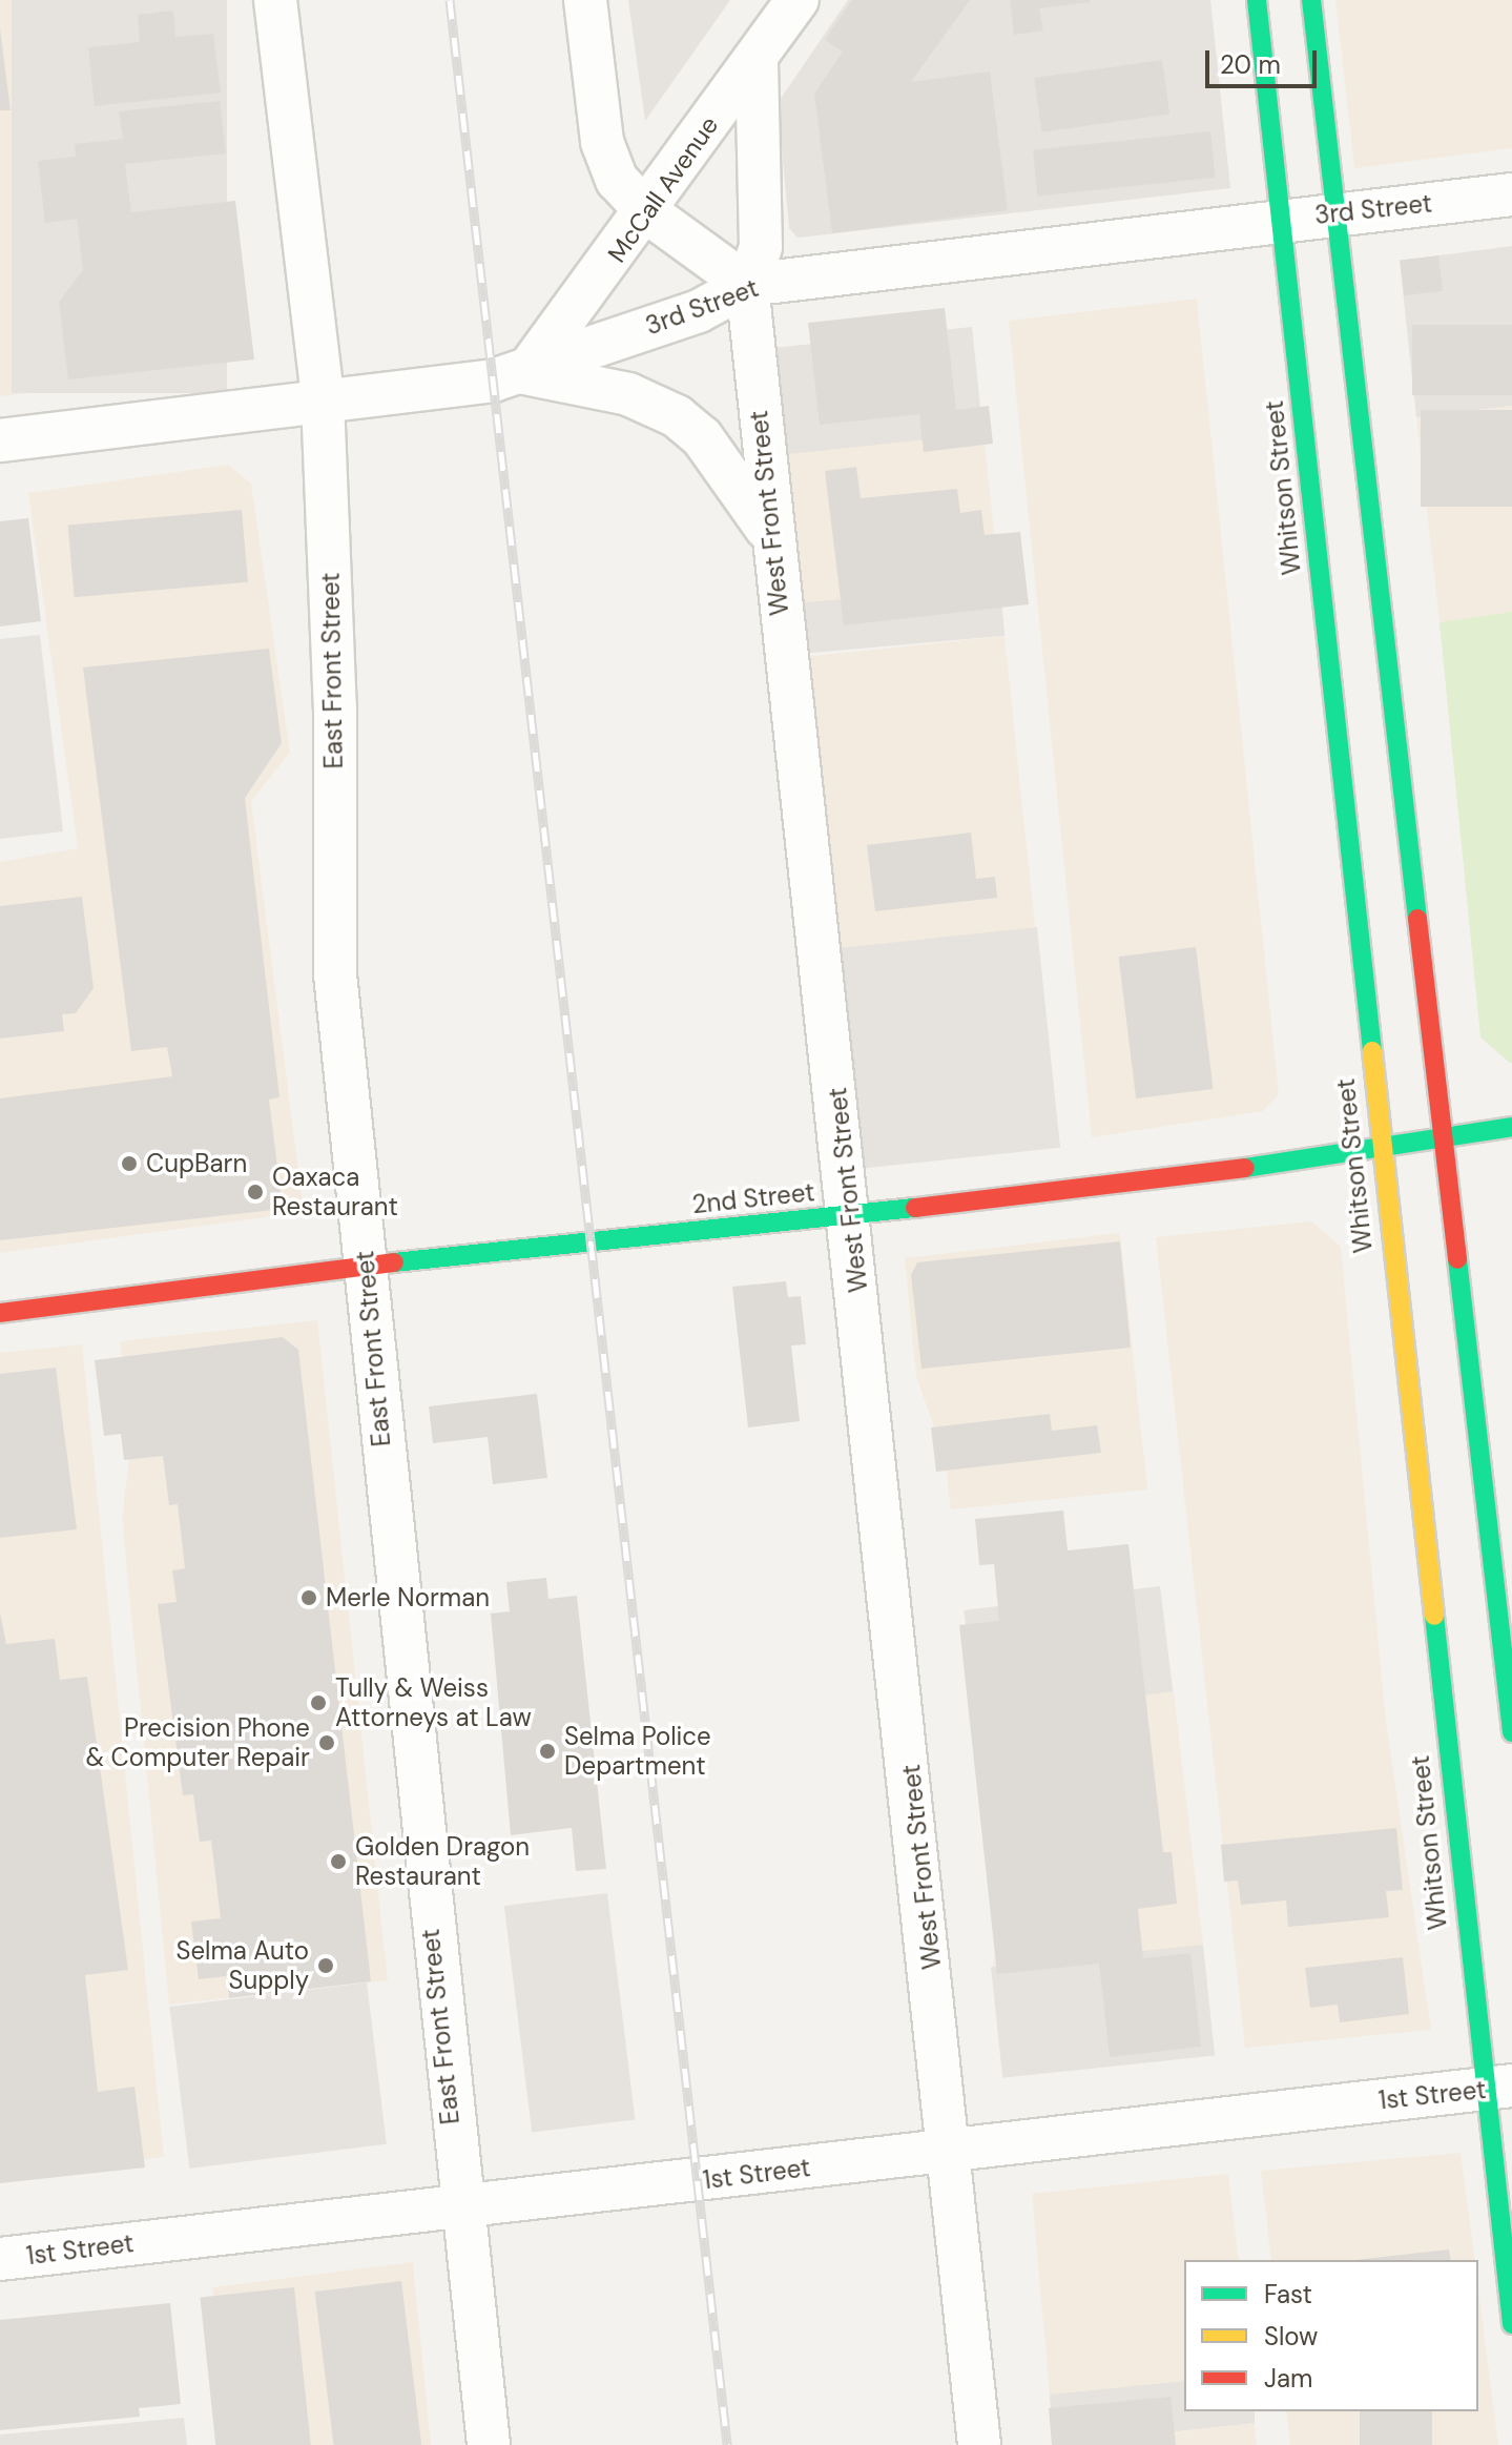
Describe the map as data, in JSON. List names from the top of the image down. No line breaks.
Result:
{"streets":{"main road":["Whitson Street","2nd Street"],"street":["McCall Avenue","3rd Street","West Front Street","East Front Street","1st Street"]},"crossings":[["McCall Avenue","3rd Street"],["3rd Street","Whitson Street"],["3rd Street","West Front Street"],["3rd Street","East Front Street"],["Whitson Street","2nd Street"],["Whitson Street","1st Street"],["West Front Street","2nd Street"],["West Front Street","1st Street"],["East Front Street","2nd Street"],["East Front Street","1st Street"]],"places":["CupBarn","Oaxaca Restaurant","Merle Norman","Tully & Weiss Attorneys at Law","Precision Phone & Computer Repair","Selma Police Department","Golden Dragon Restaurant","Selma Auto Supply"],"legend":["Fast","Slow","Jam"],"scale_bar":"20 m"}
